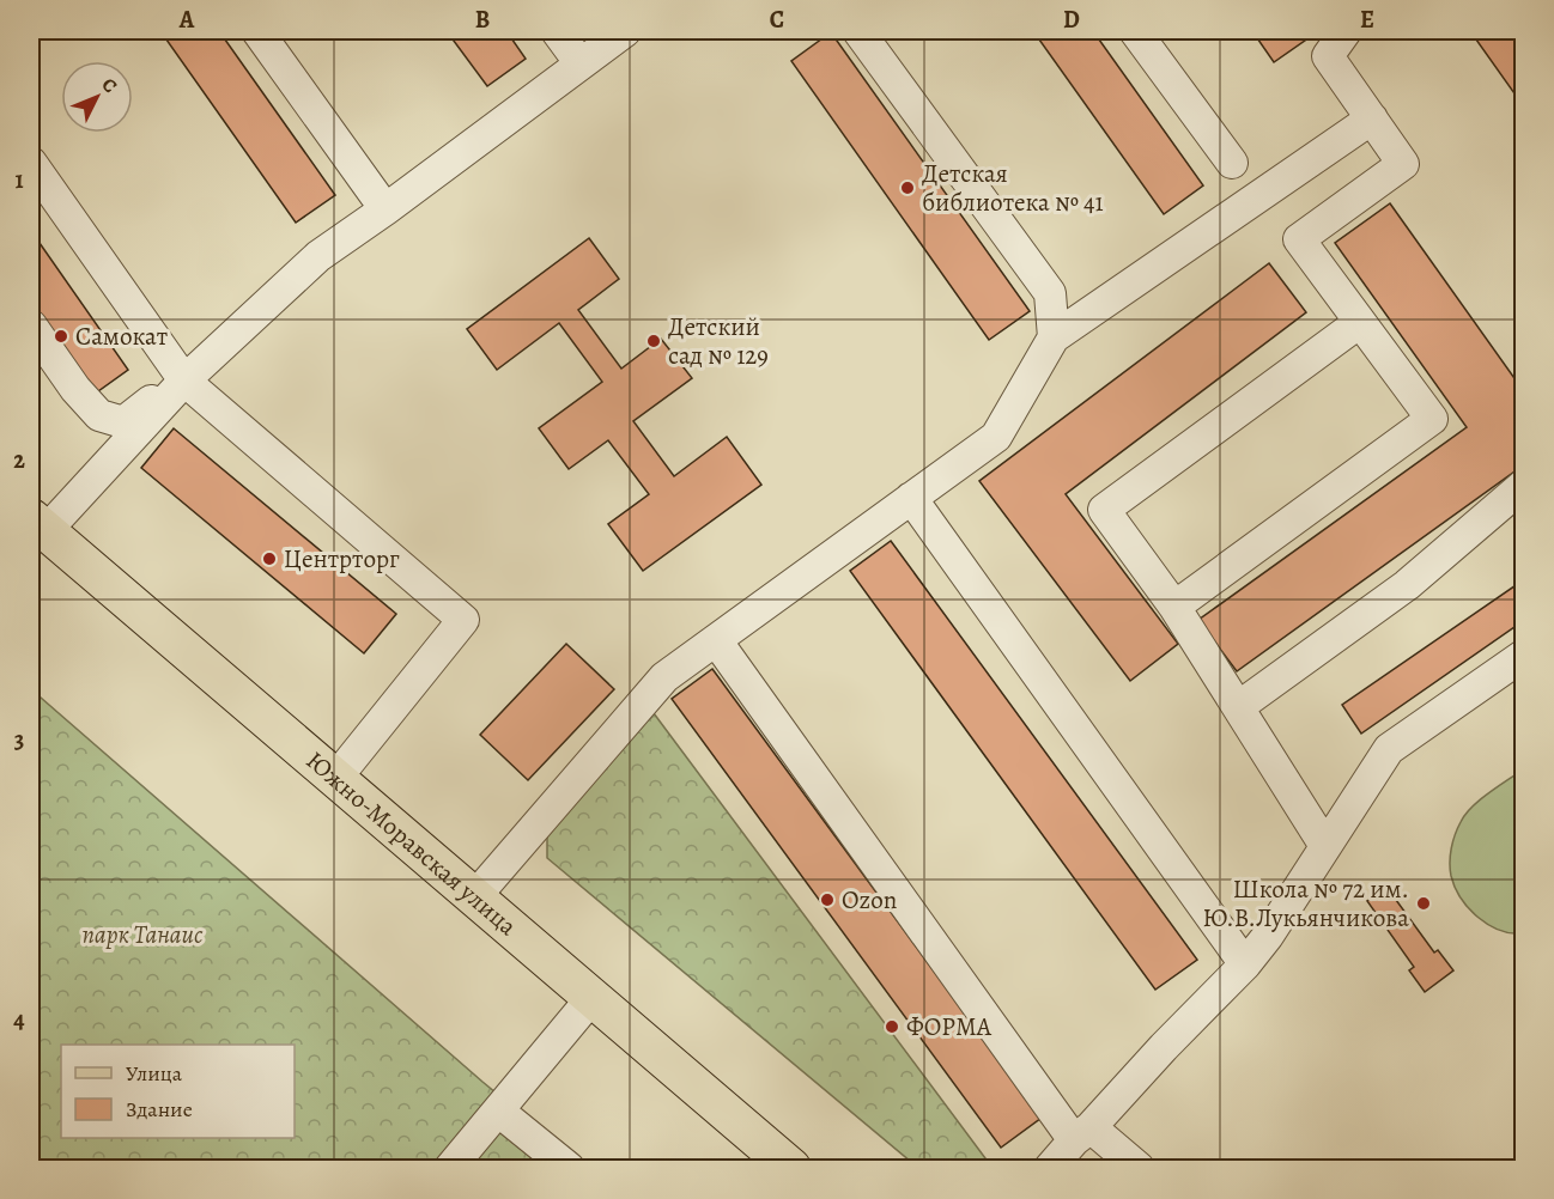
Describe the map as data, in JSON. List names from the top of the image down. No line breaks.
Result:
{"streets":{"main road":["Южно-Моравская улица"]},"parks":["парк Танаис"],"places":["Детская библиотека № 41","Самокат","Детский сад № 129","Центрторг","Ozon","Школа № 72 им. Ю.В.Лукьянчикова","ФОРМА"],"legend":["Улица","Здание"],"north":"top right","grid":{"columns":["A","B","C","D","E"],"rows":["1","2","3","4"]}}
